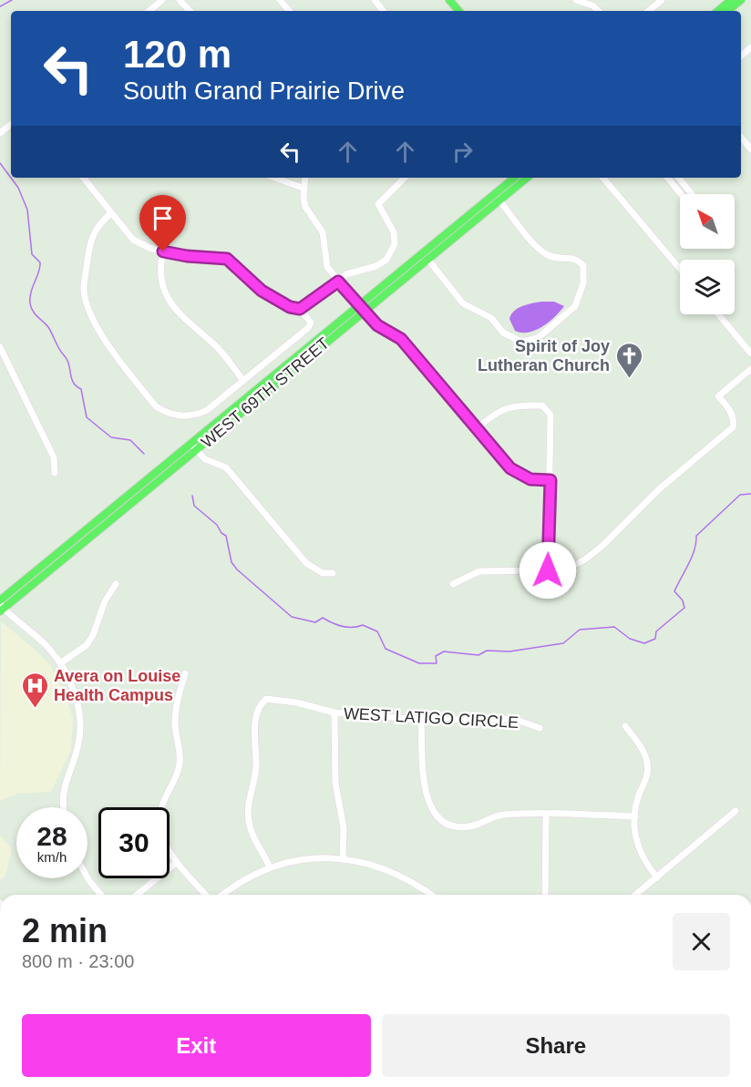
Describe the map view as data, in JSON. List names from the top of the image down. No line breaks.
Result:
{"streets":{"main road":["WEST 69TH STREET"],"street":["WEST LATIGO CIRCLE"]},"places":{"church":["Spirit of Joy Lutheran Church"],"hospital":["Avera on Louise Health Campus"]},"north":"top left","page":{"turn":["120 m","South Grand Prairie Drive"],"speed":"28 km/h","limit":"30","heading":["2 min","800 m · 23:00"],"buttons":["Exit","Share"]}}
